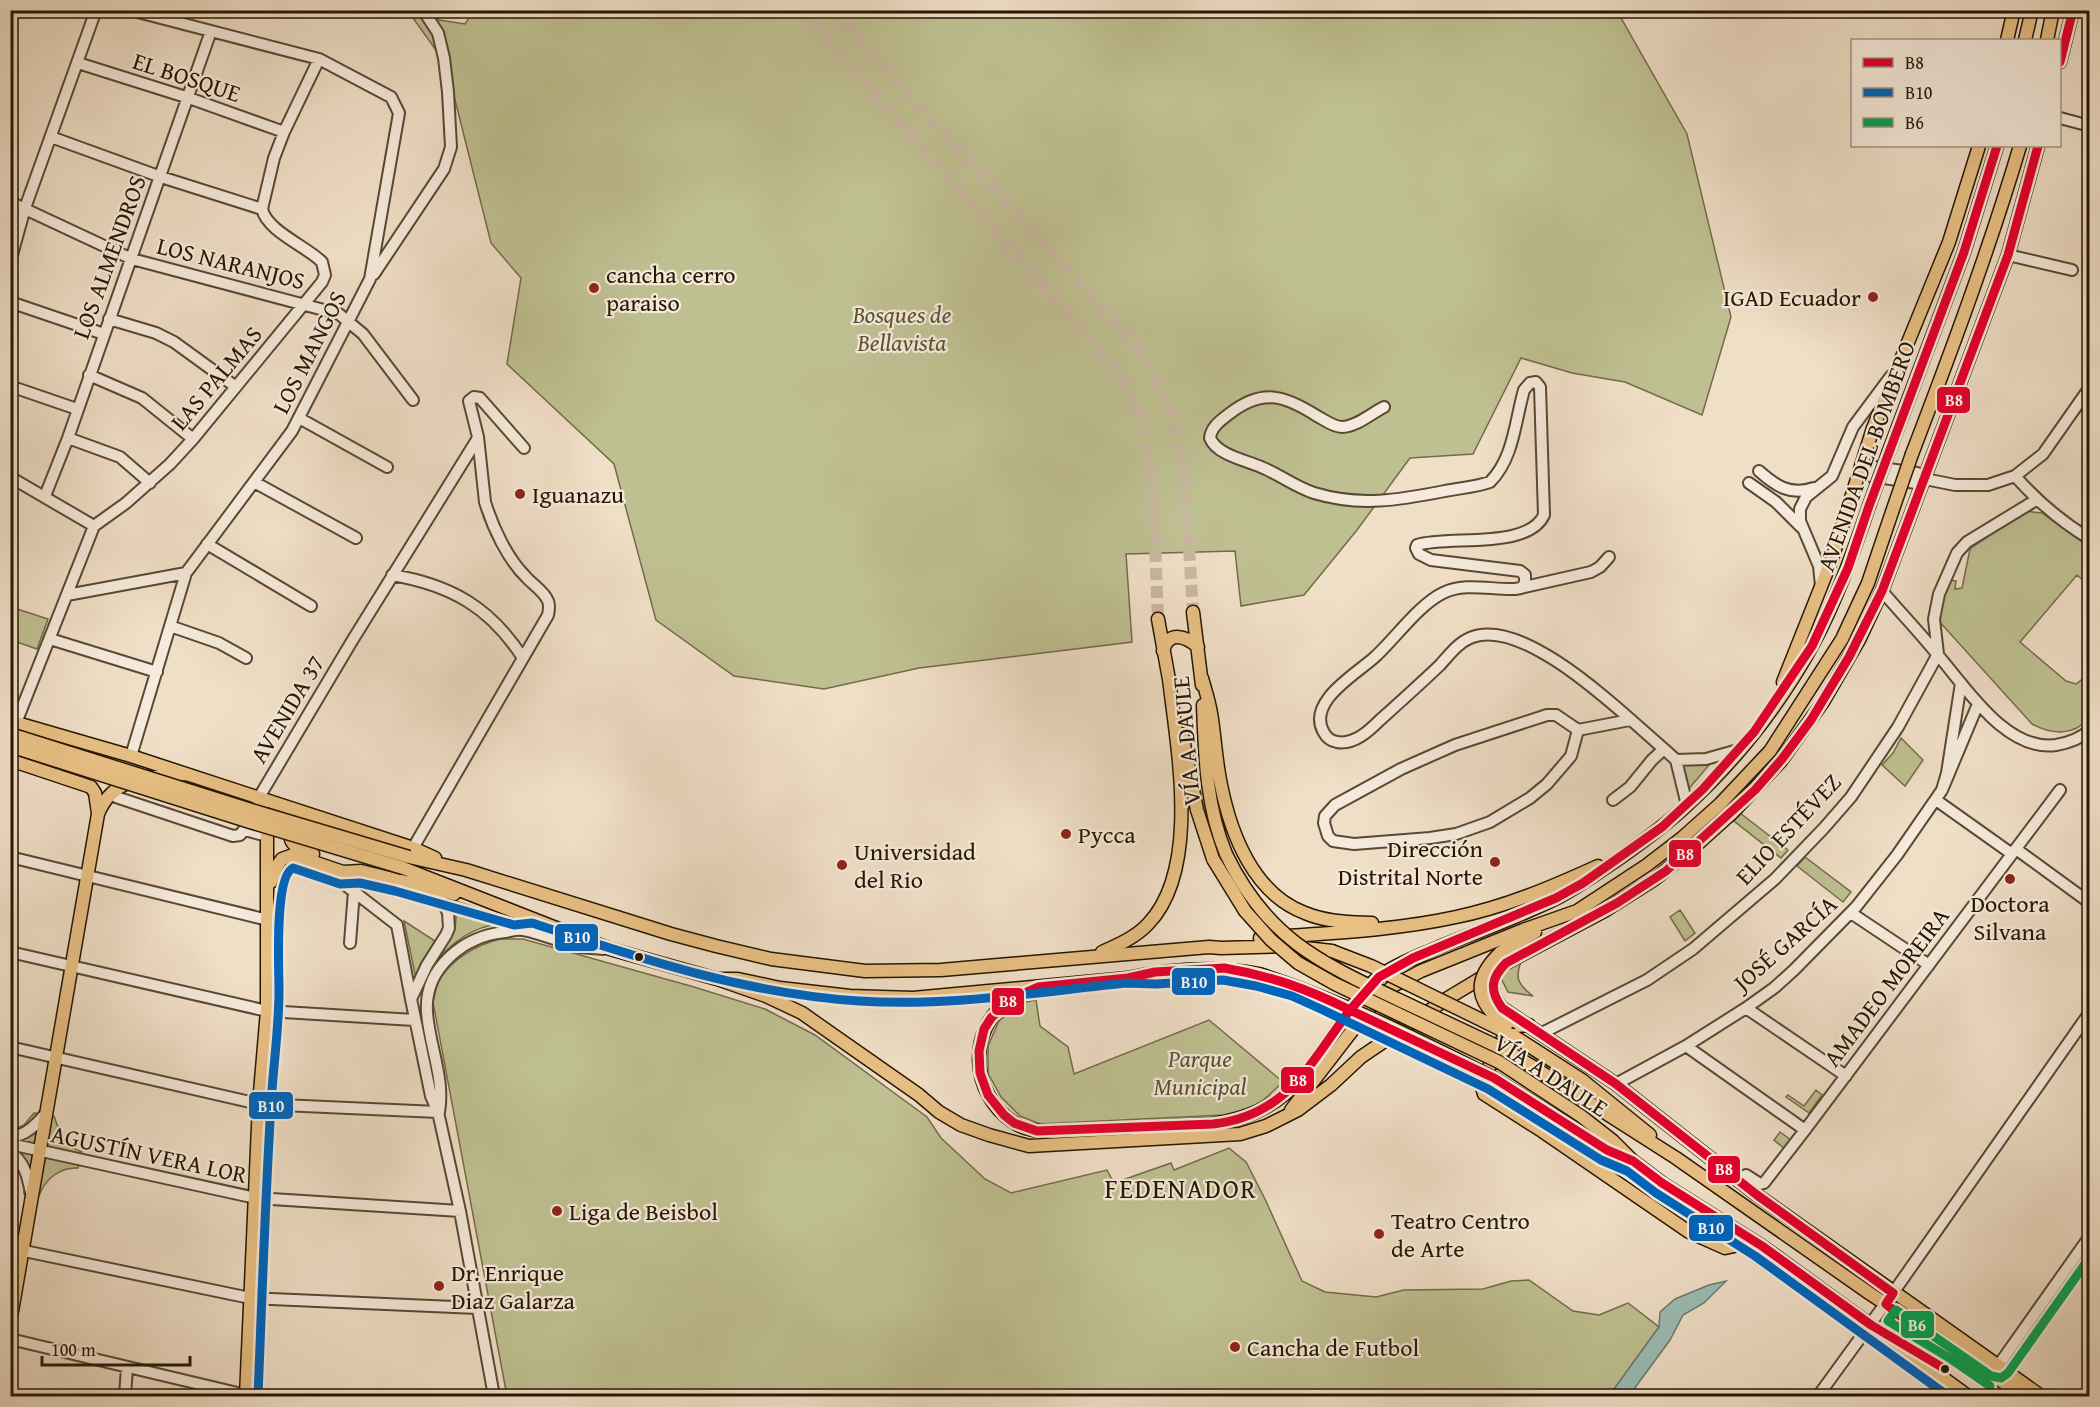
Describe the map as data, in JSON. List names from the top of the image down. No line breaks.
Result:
{"streets":{"main road":["AVENIDA DEL BOMBERO","VÍA A DAULE"],"street":["EL BOSQUE","LOS ALMENDROS","LOS NARANJOS","LOS MANGOS","LAS PALMAS","AVENIDA 37","ELIO ESTÉVEZ","JOSÉ GARCÍA","AMADEO MOREIRA","AGUSTÍN VERA LOR"]},"crossings":[["EL BOSQUE","LOS ALMENDROS"],["LOS ALMENDROS","LOS NARANJOS"],["LOS NARANJOS","LOS MANGOS"],["LOS NARANJOS","LAS PALMAS"],["AVENIDA DEL BOMBERO","VÍA A DAULE"],["VÍA A DAULE","ELIO ESTÉVEZ"],["VÍA A DAULE","JOSÉ GARCÍA"],["VÍA A DAULE","AMADEO MOREIRA"]],"districts":["FEDENADOR"],"parks":["Bosques de Bellavista","Parque Municipal"],"places":["cancha cerro paraiso","IGAD Ecuador","Iguanazu","Pycca","Dirección Distrital Norte","Universidad del Rio","Doctora Silvana","Liga de Beisbol","Teatro Centro de Arte","Dr. Enrique Diaz Galarza","Cancha de Futbol"],"lines":["transit line B8","transit line B10","transit line B6"],"legend":["B8","B10","B6"],"scale_bar":"100 m"}
